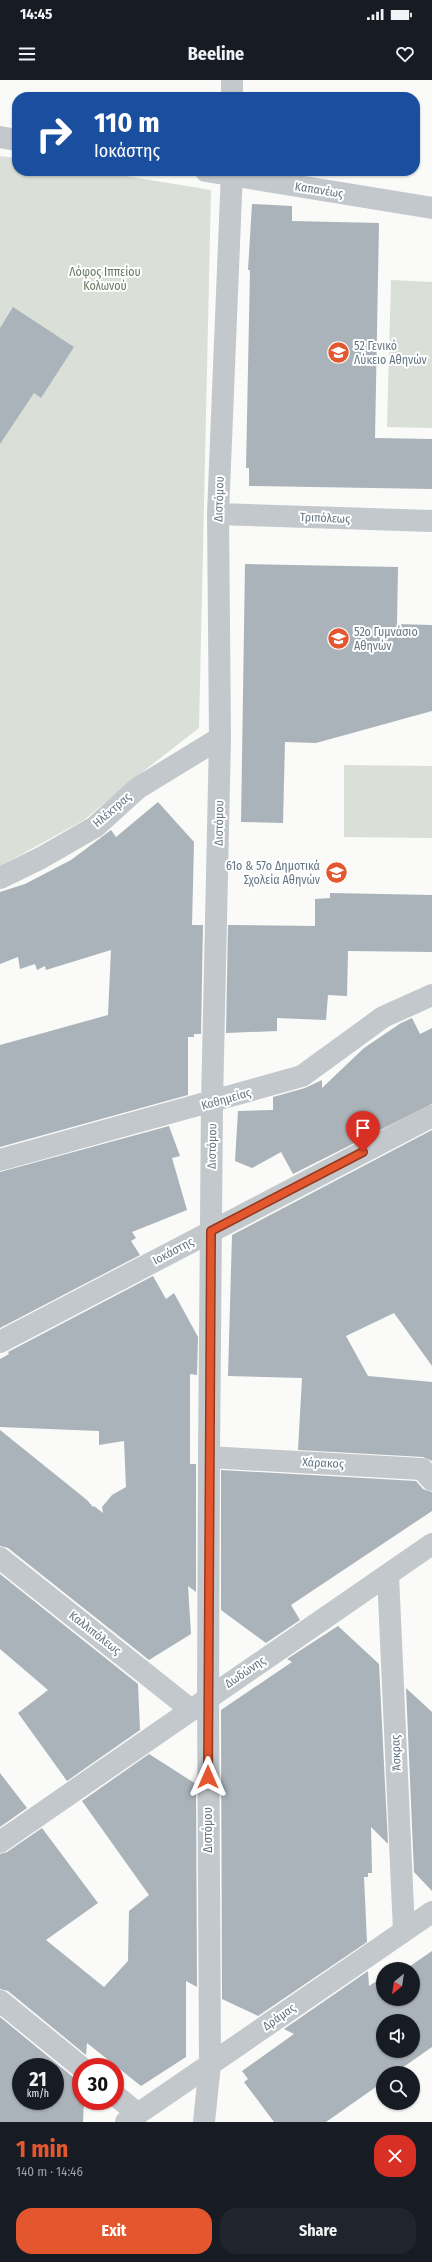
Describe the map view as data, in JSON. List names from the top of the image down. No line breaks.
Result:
{"streets":{"street":["Καπανέως","Διστόμου","Τριπόλεως","Ηλέκτρας","Καθημείας","Ιοκάστης","Χάρακος","Καλλιπόλεως","Δωδώνης","Άσκρας","Δράμας"]},"crossings":[["Διστόμου","Τριπόλεως"],["Διστόμου","Ηλέκτρας"],["Διστόμου","Καθημείας"],["Διστόμου","Ιοκάστης"],["Διστόμου","Χάρακος"],["Διστόμου","Καλλιπόλεως"],["Διστόμου","Δωδώνης"],["Διστόμου","Δράμας"],["Καλλιπόλεως","Δωδώνης"],["Δωδώνης","Άσκρας"],["Άσκρας","Δράμας"]],"parks":["Λόφος Ιππείου Κολωνού"],"places":{"school or university":["52 Γενικό Λύκειο Αθηνών","52ο Γυμνάσιο Αθηνών","61ο & 57ο Δημοτικά Σχολεία Αθηνών"]},"north":"bottom left","page":{"status":"14:45","header":"Beeline","turn":["110 m","Ιοκάστης"],"speed":"21 km/h","limit":"30","heading":["1 min","140 m · 14:46"],"buttons":["Exit","Share"]}}
